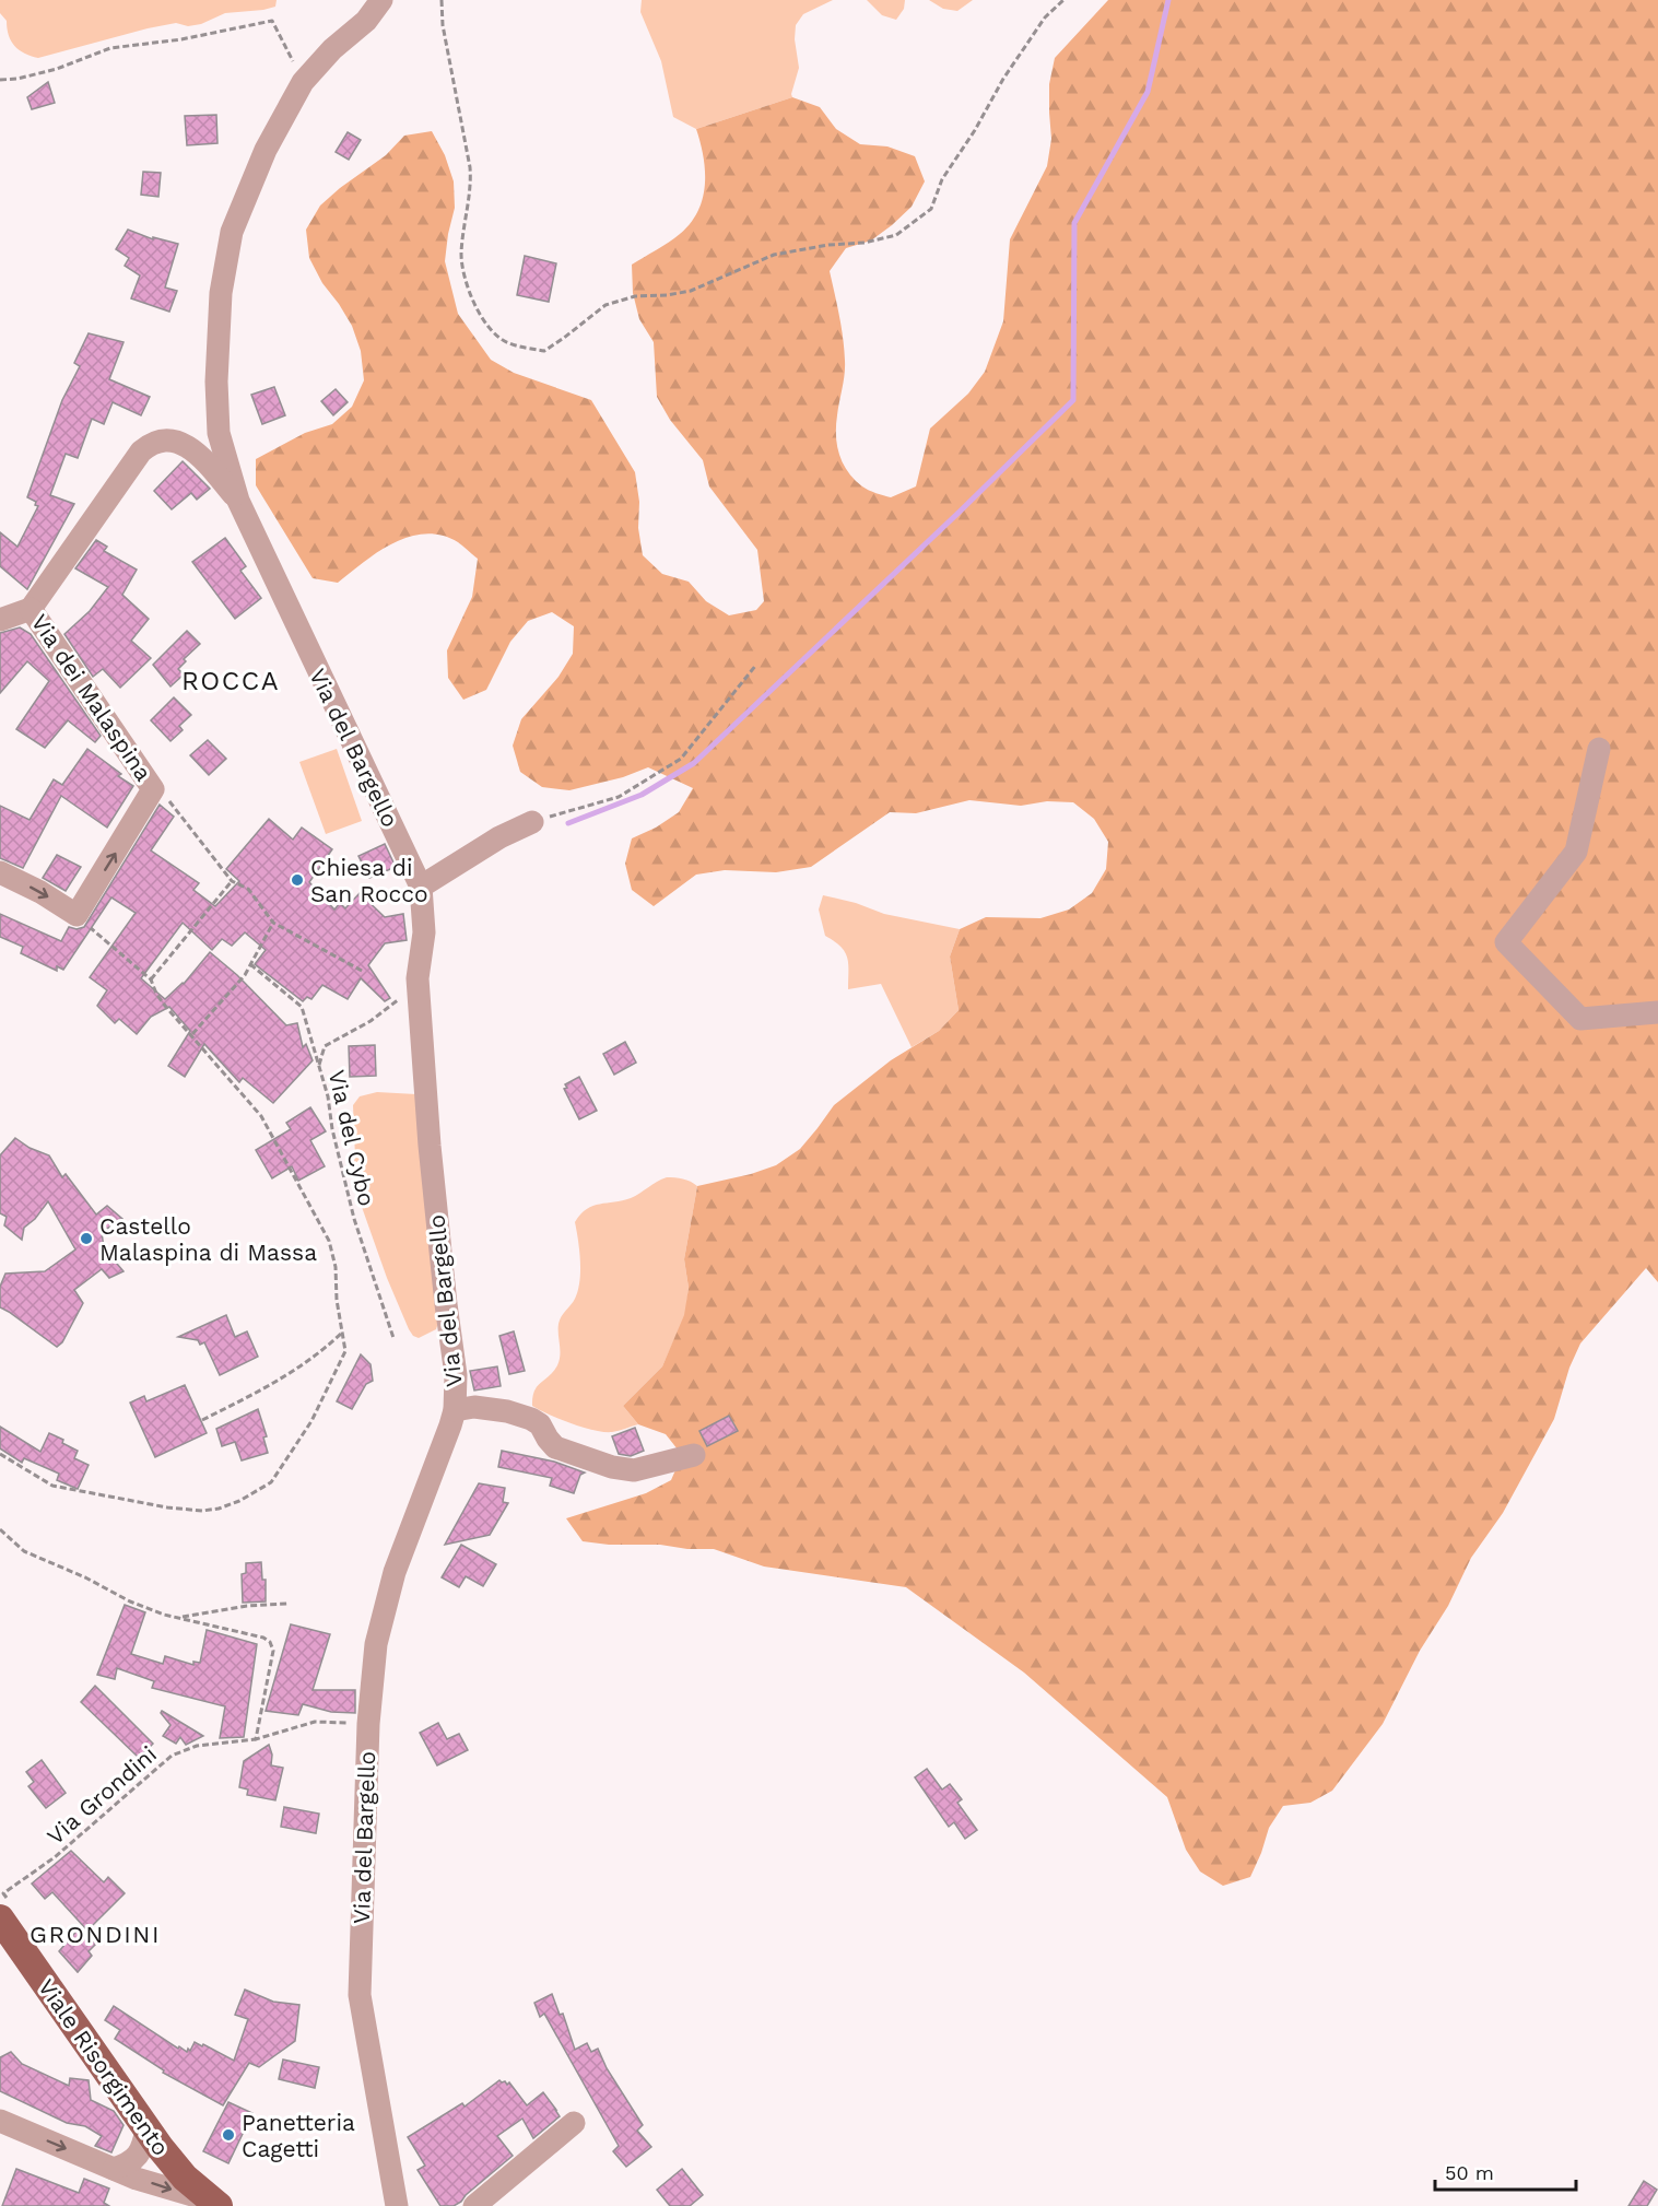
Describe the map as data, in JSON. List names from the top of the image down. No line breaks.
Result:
{"streets":{"main road":["Viale Risorgimento"],"street":["Via dei Malaspina","Via del Bargello"],"path":["Via del Cybo","Via Grondini"]},"crossings":[["Via dei Malaspina","Via del Bargello"],["Via del Bargello","Via Grondini"],["Via Grondini","Viale Risorgimento"]],"districts":["ROCCA","GRONDINI"],"places":["Chiesa di San Rocco","Castello Malaspina di Massa","Panetteria Cagetti"],"scale_bar":"50 m"}
